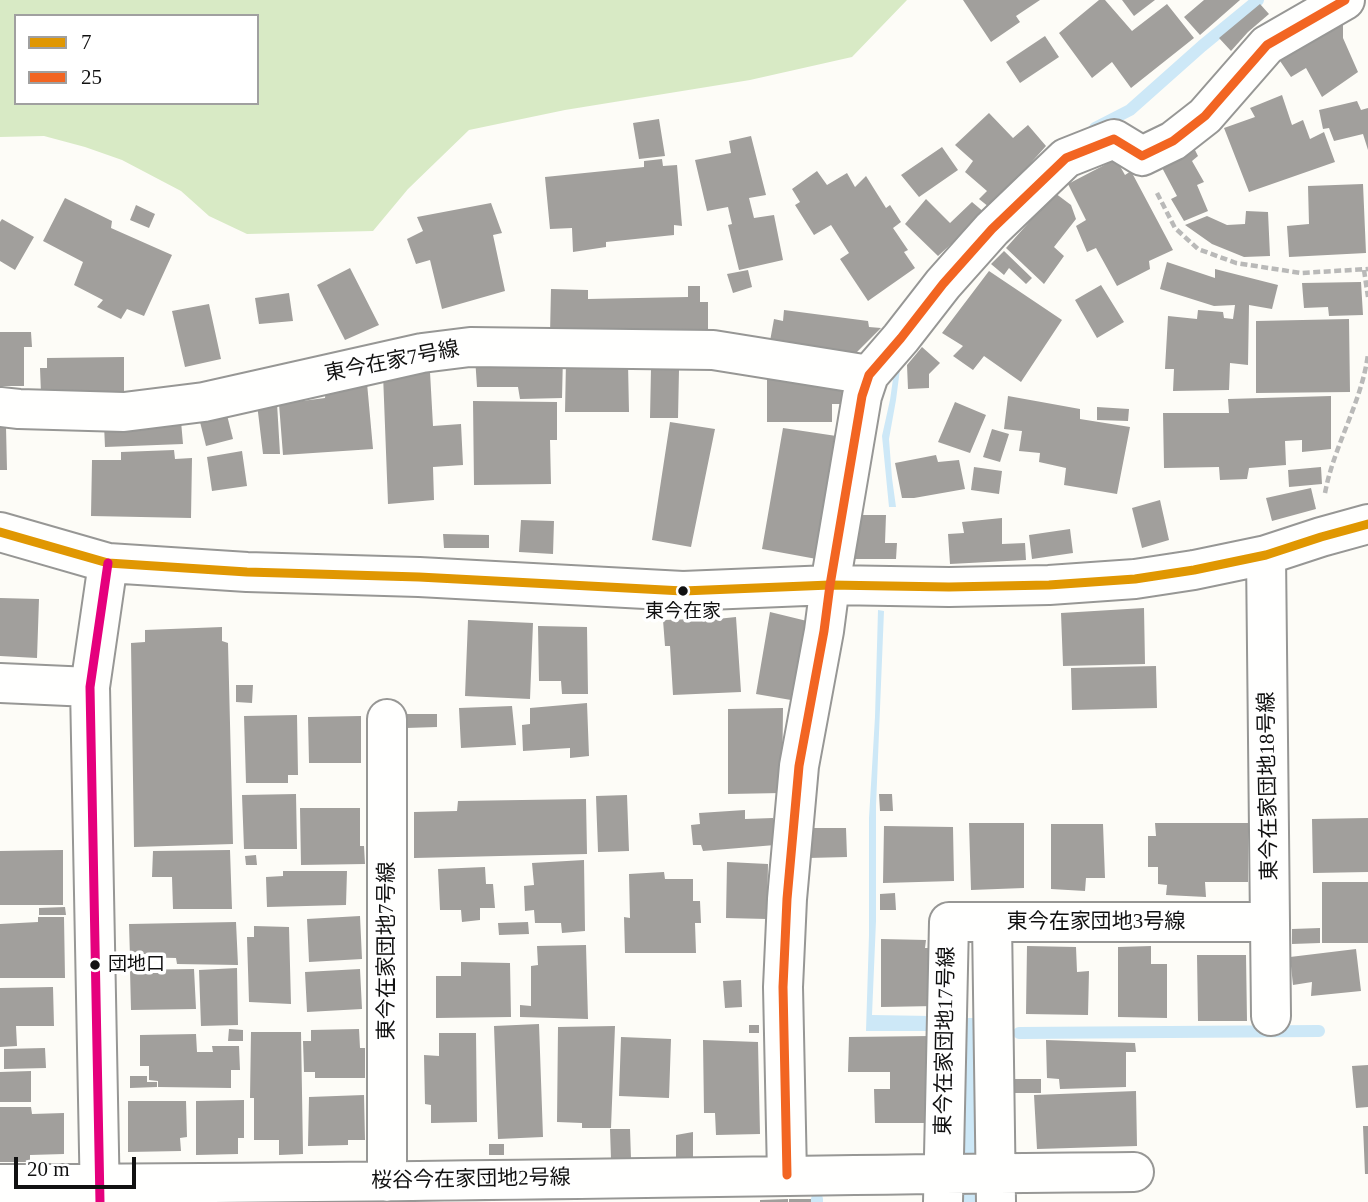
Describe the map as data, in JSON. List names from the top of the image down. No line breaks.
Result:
{"streets":{"street":["東今在家7号線","東今在家団地18号線","東今在家団地3号線","東今在家団地7号線","東今在家団地17号線","桜谷今在家団地2号線"]},"crossings":[["東今在家団地18号線","東今在家団地3号線"],["東今在家団地3号線","東今在家団地17号線"],["東今在家団地3号線","桜谷今在家団地2号線"],["東今在家団地7号線","桜谷今在家団地2号線"],["東今在家団地17号線","桜谷今在家団地2号線"]],"places":["東今在家","団地口"],"lines":["transit line 25","transit line 7"],"legend":["7","25"],"scale_bar":"20 m"}
